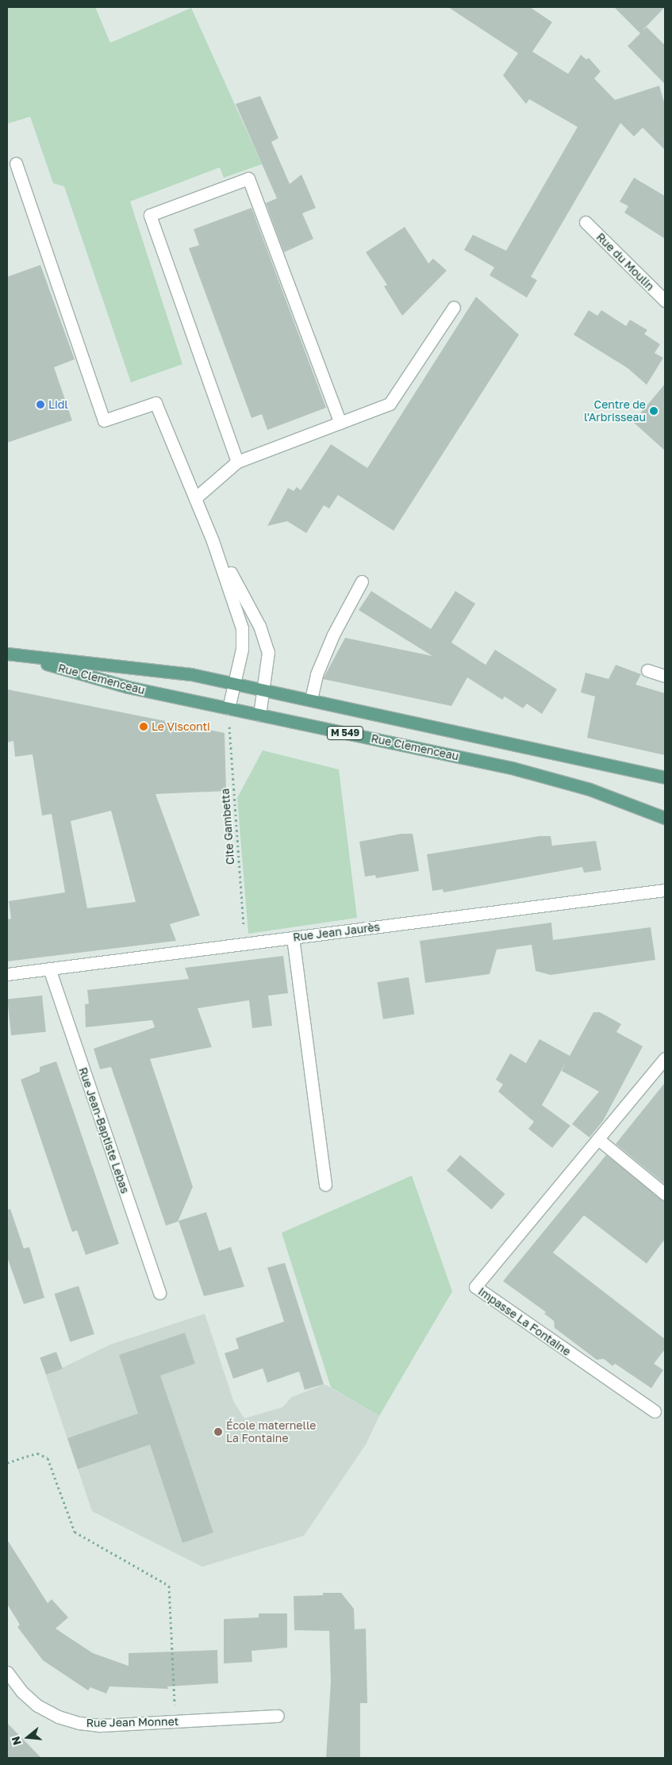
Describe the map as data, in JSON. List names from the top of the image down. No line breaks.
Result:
{"streets":{"main road":["Rue Clemenceau","M 549"],"street":["Rue du Moulin","Rue Jean Jaurès","Rue Jean-Baptiste Lebas","Impasse La Fontaine","Rue Jean Monnet"],"path":["Cite Gambetta"]},"crossings":[["Rue Clemenceau","Cite Gambetta"],["Cite Gambetta","Rue Jean Jaurès"],["Rue Jean Jaurès","Rue Jean-Baptiste Lebas"]],"places":["Lidl","Centre de l'Arbrisseau","Le Visconti","École maternelle La Fontaine"],"north":"left"}
